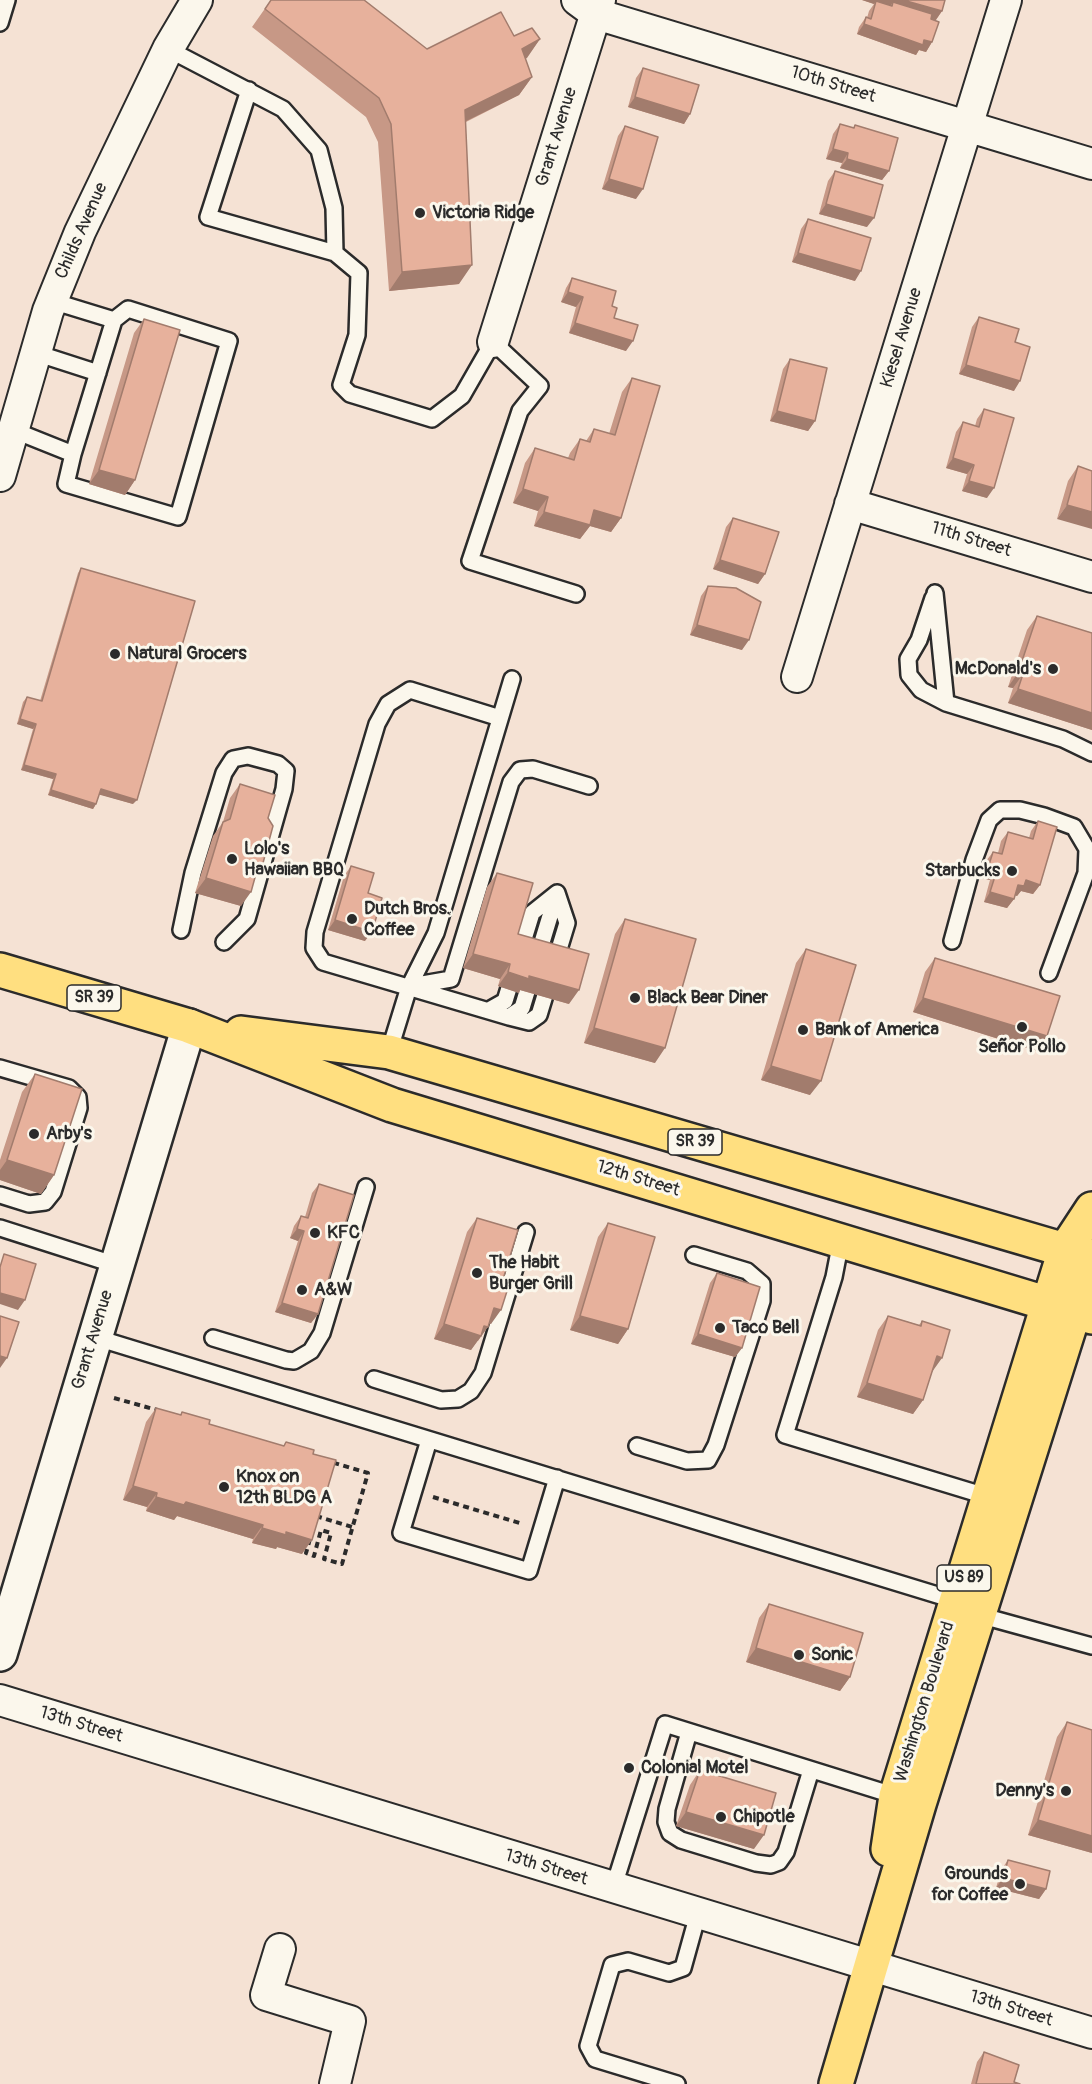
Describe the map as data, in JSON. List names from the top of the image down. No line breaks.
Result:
{"streets":{"main road":["SR 39","12th Street","US 89","Washington Boulevard"],"street":["10th Street","Grant Avenue","Childs Avenue","Kiesel Avenue","11th Street","13th Street"]},"crossings":[["10th Street","Grant Avenue"],["10th Street","Kiesel Avenue"],["Grant Avenue","12th Street"],["Kiesel Avenue","11th Street"],["12th Street","Washington Boulevard"],["Washington Boulevard","13th Street"]],"places":["Victoria Ridge","Natural Grocers","McDonald's","Lolo's Hawaiian BBQ","Starbucks","Dutch Bros. Coffee","Black Bear Diner","Señor Pollo","Bank of America","Arby's","KFC","The Habit Burger Grill","A&W","Taco Bell","Knox on 12th BLDG A","Sonic","Colonial Motel","Denny's","Chipotle","Grounds for Coffee"]}
